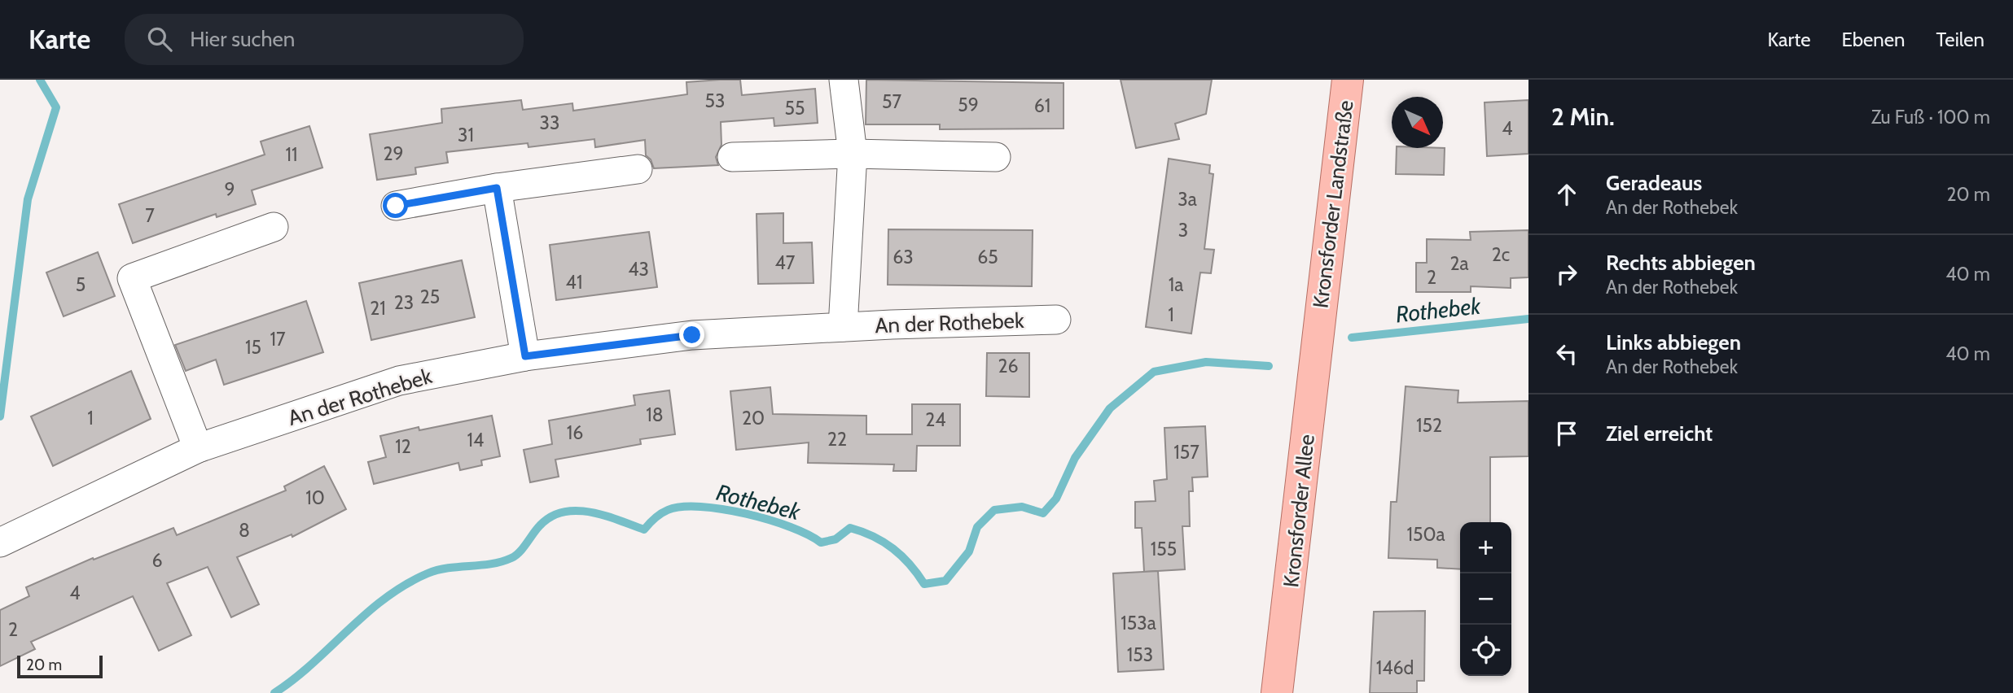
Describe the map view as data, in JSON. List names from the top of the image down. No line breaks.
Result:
{"streets":{"main road":["Kronsforder Landstraße","Kronsforder Allee"],"street":["An der Rothebek"]},"crossings":[["Kronsforder Landstraße","Kronsforder Allee"]],"water":["Rothebek"],"house_numbers":["53","57","59","61","55","33","4","31","29","11","9","3a","7","3","2c","63","65","47","2a","43","2","41","5","1a","25","23","21","1","17","15","26","18","1","20","24","152","16","22","14","12","157","10","8","150a","155","6","4","153a","2","153","146d"],"scale_bar":"20 m","north":"bottom right","page":{"header":"Karte","search":"Hier suchen","nav":["Karte","Ebenen","Teilen"],"heading":["2 Min.","Zu Fuß · 100 m"],"list":[["Geradeaus","An der Rothebek","20 m"],["Rechts abbiegen","An der Rothebek","40 m"],["Links abbiegen","An der Rothebek","40 m"],"Ziel erreicht"],"map_buttons":["+","−"],"scale":"20 m"}}
